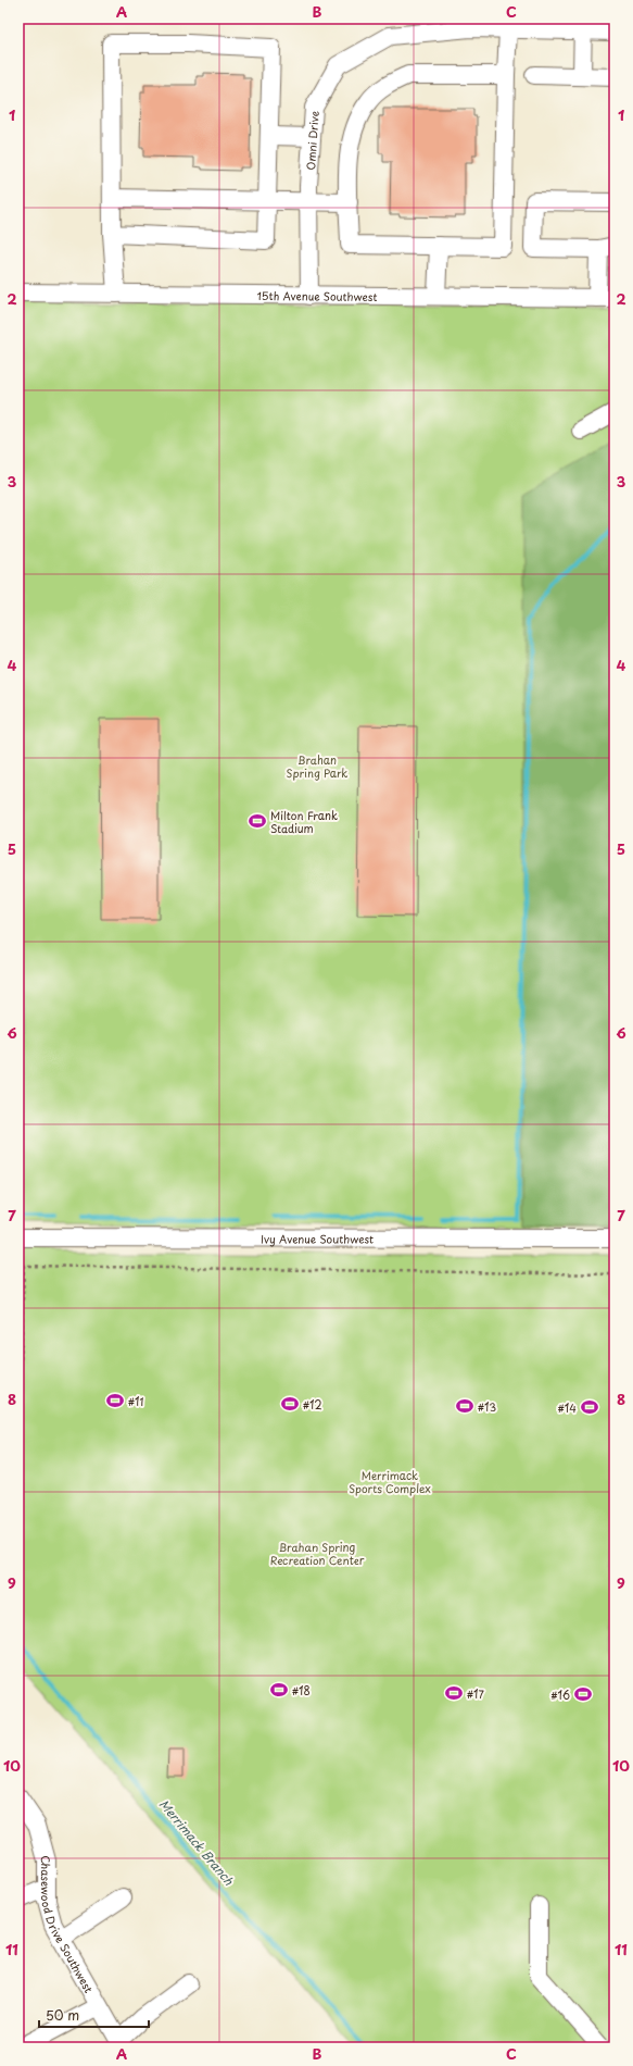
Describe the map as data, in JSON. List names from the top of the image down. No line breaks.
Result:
{"streets":{"street":["Omni Drive","15th Avenue Southwest","Ivy Avenue Southwest","Chasewood Drive Southwest"]},"crossings":[["Omni Drive","15th Avenue Southwest"]],"water":["Merrimack Branch"],"parks":["Brahan Spring Park","Merrimack Sports Complex","Brahan Spring Recreation Center"],"places":{"sports":["Milton Frank Stadium","#11","#12","#13","#14","#18","#17","#16"]},"scale_bar":"50 m","grid":{"columns":["A","B","C"],"rows":["1","2","3","4","5","6","7","8","9","10","11"]}}
